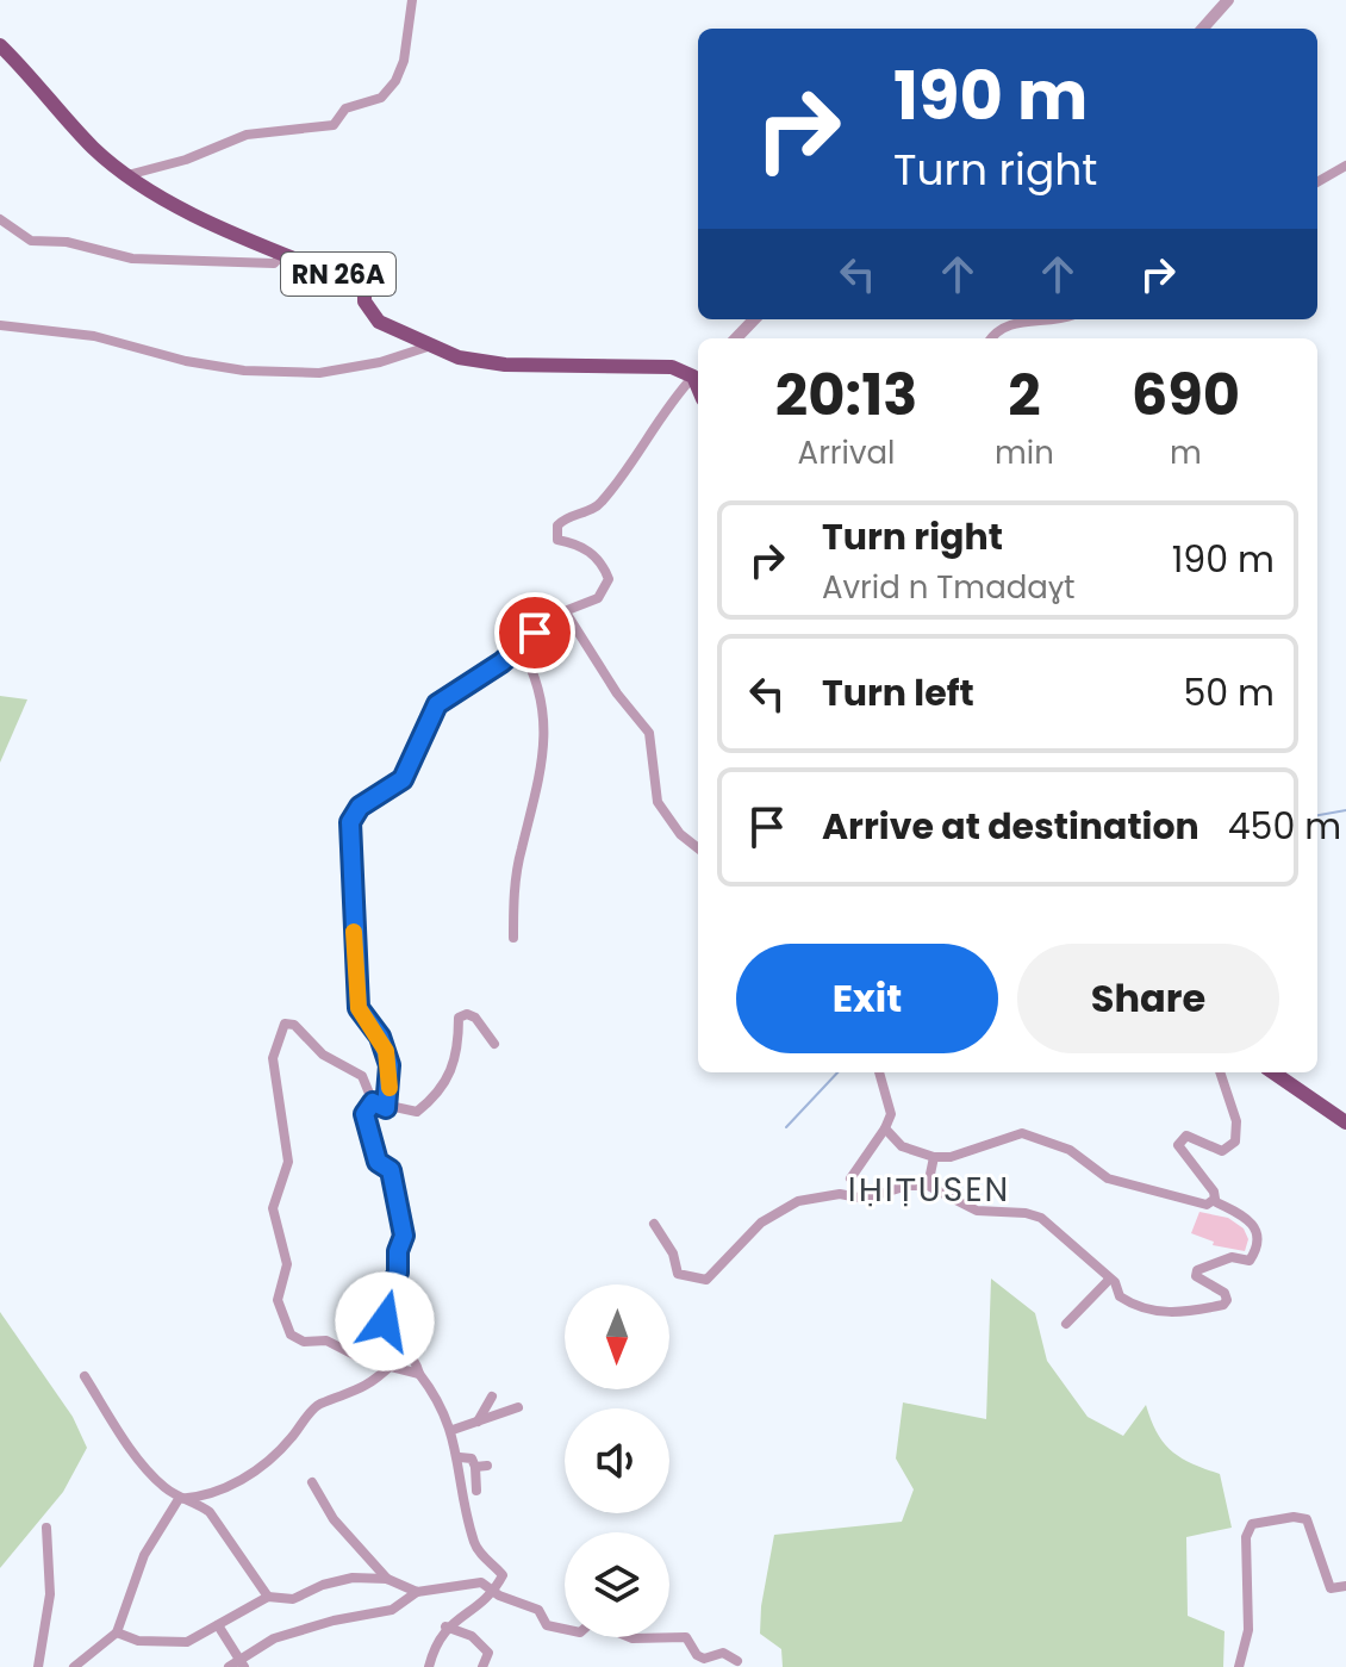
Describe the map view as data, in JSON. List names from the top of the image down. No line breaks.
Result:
{"streets":{"main road":["RN 26A"]},"districts":["IḤIṬUSEN"],"north":"bottom","page":{"turn":["190 m","Turn right"],"eta":["20:13","Arrival","2","min","690","m"],"list":[{"name":"Turn right","note":"Avrid n Tmadaɣt","value":"190 m"},{"name":"Turn left","value":"50 m"},{"name":"Arrive at destination","value":"450 m"}],"buttons":["Exit","Share"]}}
